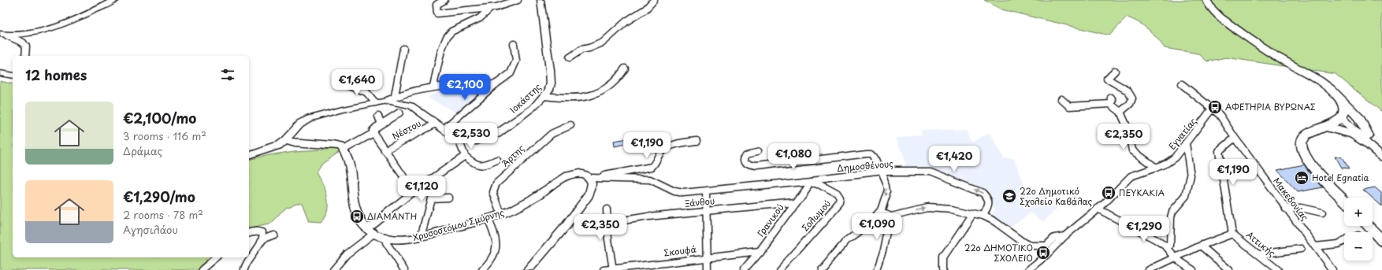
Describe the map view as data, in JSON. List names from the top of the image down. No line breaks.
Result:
{"streets":{"street":["Ιοκάστης","Νέστου","Εγνατίας","Άρτης","Δημοσθένους","Μακεδονίας","Ξάνθου","Σολωμού","Γρανικού","Χρυσοστόμου Σμύρνης","Αττικής","Σκουφά"]},"crossings":[["Ιοκάστης","Νέστου"],["Εγνατίας","Μακεδονίας"],["Άρτης","Χρυσοστόμου Σμύρνης"],["Δημοσθένους","Σολωμού"],["Δημοσθένους","Γρανικού"],["Δημοσθένους","Χρυσοστόμου Σμύρνης"],["Ξάνθου","Γρανικού"],["Σολωμού","Γρανικού"],["Γρανικού","Σκουφά"]],"places":{"bus stop":["ΑΦΕΤΗΡΙΑ ΒΥΡΩΝΑΣ","ΠΕΥΚΑΚΙΑ","ΔΙΑΜΑΝΤΗ","22ο ΔΗΜΟΤΙΚΟ ΣΧΟΛΕΙΟ"],"hotel":["Hotel Egnatia"],"school or university":["22ο Δημοτικό Σχολείο Καβάλας"]},"page":{"heading":"12 homes","price":["€1,640","€2,100","€2,530","€2,350","€1,190","€1,080","€1,420","€1,190","€1,120","€1,090","€2,350","€1,290"],"list":[{"name":"€2,100/mo","note":"3 rooms · 116 m² · Δράμας"},{"name":"€1,290/mo","note":"2 rooms · 78 m² · Αγησιλάου"}],"map_buttons":["+","−"]}}
